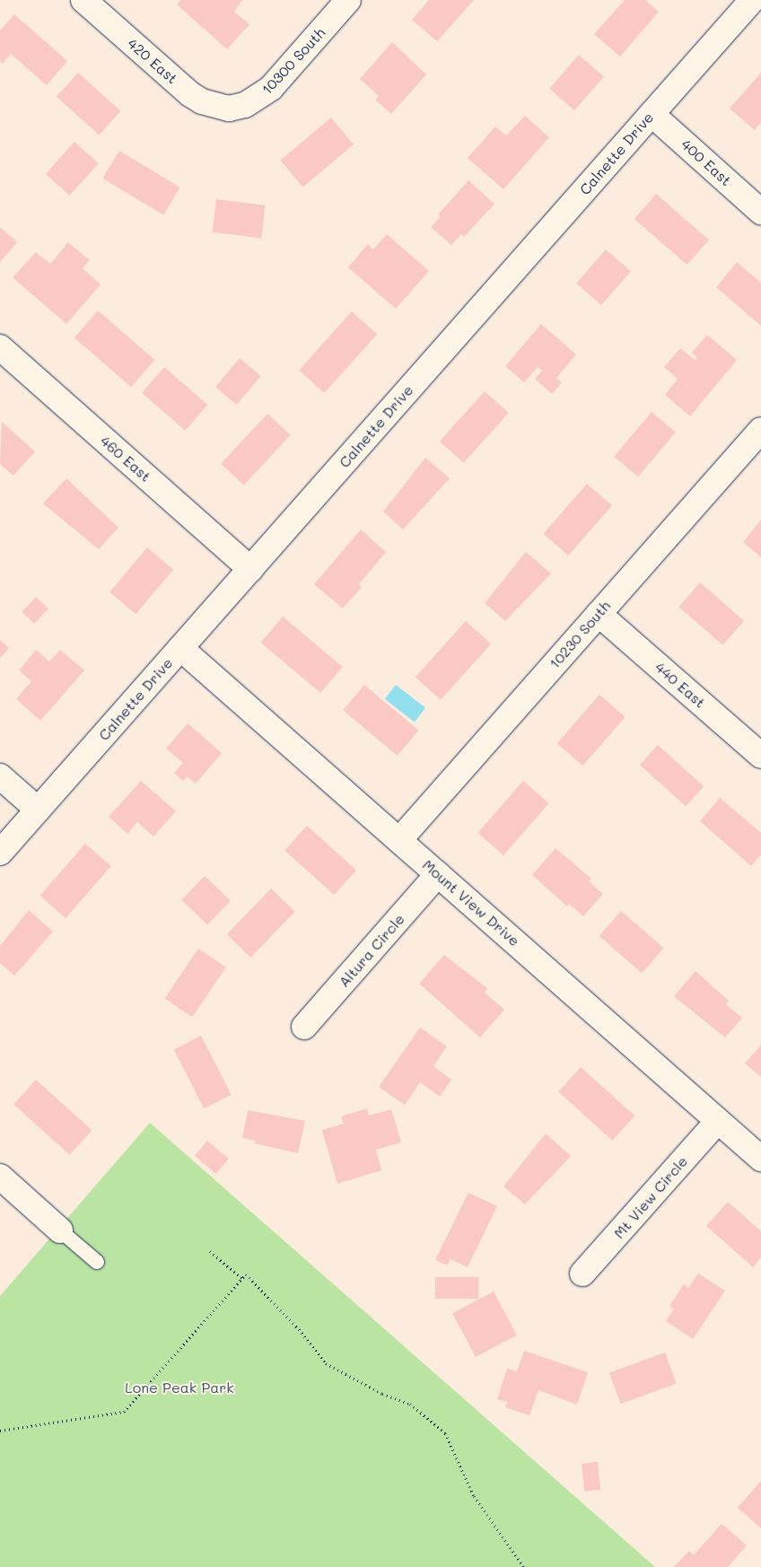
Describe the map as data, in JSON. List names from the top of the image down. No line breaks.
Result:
{"streets":{"street":["420 East","10300 South","Calnette Drive","400 East","460 East","10230 South","440 East","Mount View Drive","Altura Circle","Mt View Circle"]},"crossings":[["420 East","10300 South"],["Calnette Drive","400 East"],["Calnette Drive","460 East"],["Calnette Drive","Mount View Drive"],["10230 South","440 East"],["10230 South","Mount View Drive"],["Mount View Drive","Altura Circle"],["Mount View Drive","Mt View Circle"]],"parks":["Lone Peak Park"]}
